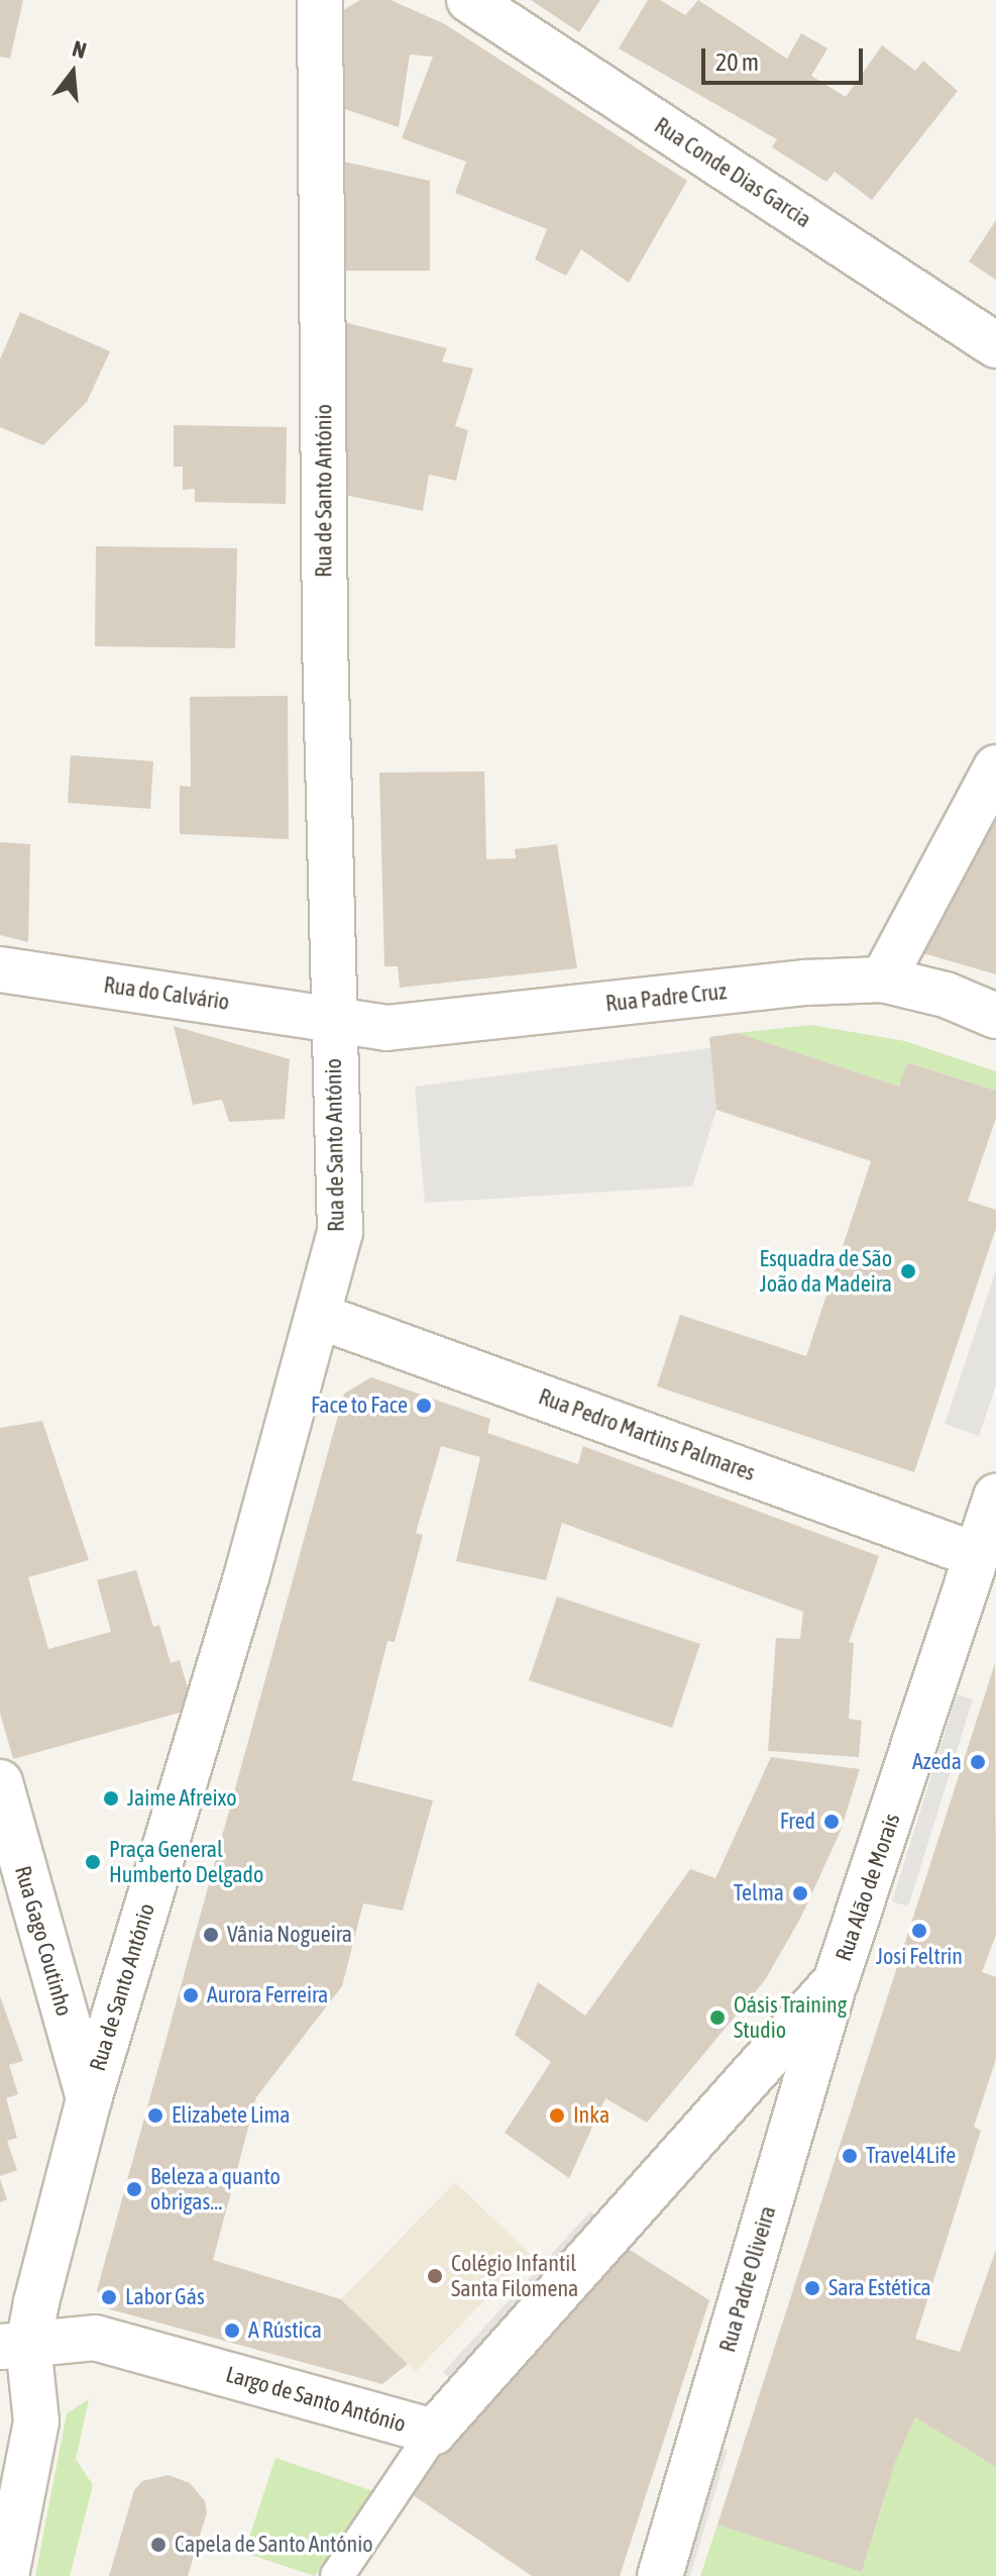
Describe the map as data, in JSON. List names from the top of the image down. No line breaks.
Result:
{"streets":{"street":["Rua Conde Dias Garcia","Rua de Santo António","Rua do Calvário","Rua Padre Cruz","Rua Pedro Martins Palmares","Rua Alão de Morais","Rua Gago Coutinho","Rua Padre Oliveira","Largo de Santo António"]},"crossings":[["Rua de Santo António","Rua do Calvário"],["Rua de Santo António","Rua Padre Cruz"],["Rua de Santo António","Rua Pedro Martins Palmares"],["Rua de Santo António","Rua Gago Coutinho"],["Rua de Santo António","Largo de Santo António"],["Rua do Calvário","Rua Padre Cruz"],["Rua Pedro Martins Palmares","Rua Alão de Morais"],["Rua Alão de Morais","Rua Padre Oliveira"],["Rua Alão de Morais","Largo de Santo António"]],"places":["Esquadra de São João da Madeira","Face to Face","Azeda","Jaime Afreixo","Fred","Praça General Humberto Delgado","Telma","Josi Feltrin","Vânia Nogueira","Aurora Ferreira","Oásis Training Studio","Elizabete Lima","Inka","Travel4Life","Beleza a quanto obrigas...","Colégio Infantil Santa Filomena","Sara Estética","Labor Gás","A Rústica","Capela de Santo António"],"scale_bar":"20 m","north":"top"}
